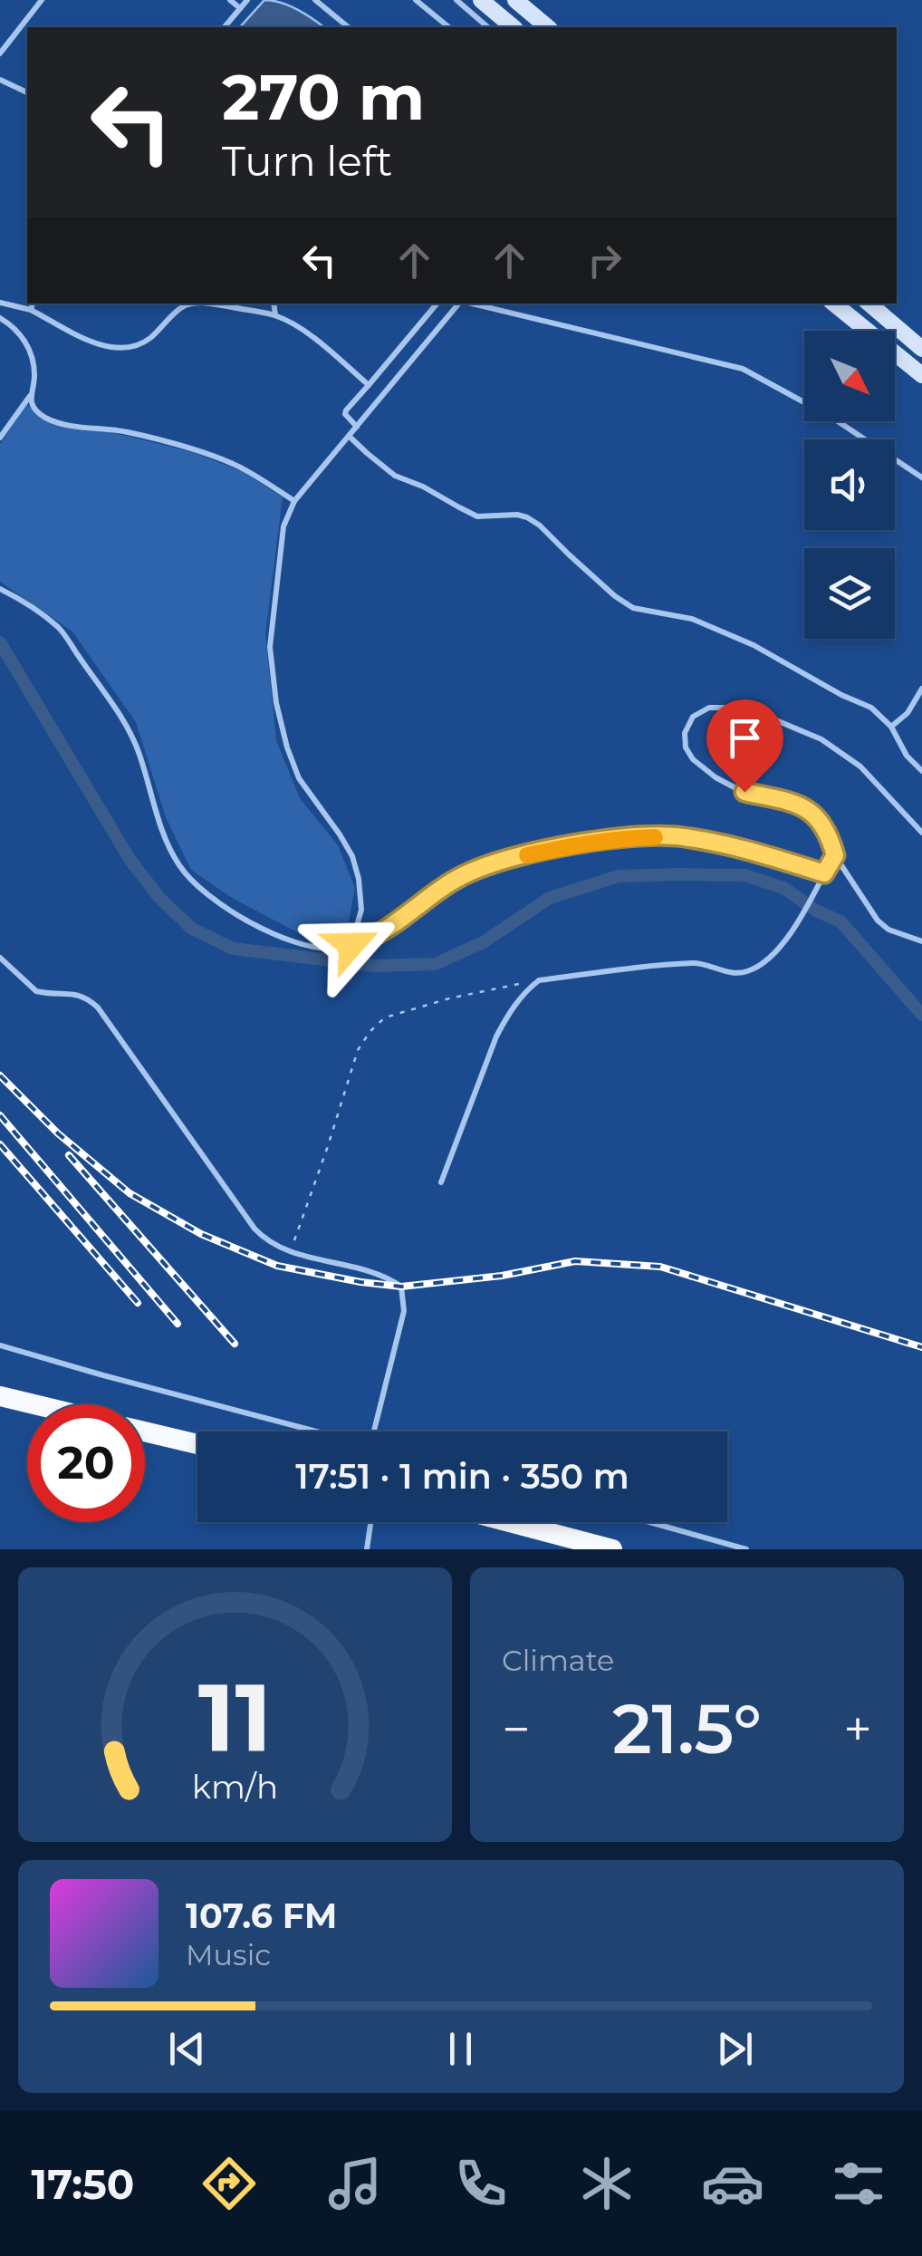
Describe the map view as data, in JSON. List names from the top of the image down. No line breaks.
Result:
{"north":"bottom right","page":{"turn":["270 m","Turn left"],"limit":"20","trip":"17:51 · 1 min · 350 m","tile":"Climate","heat":["−","21.5°","+"],"song":["107.6 FM","Music"],"tabs":"17:50","gauge":["11","km/h"]}}
